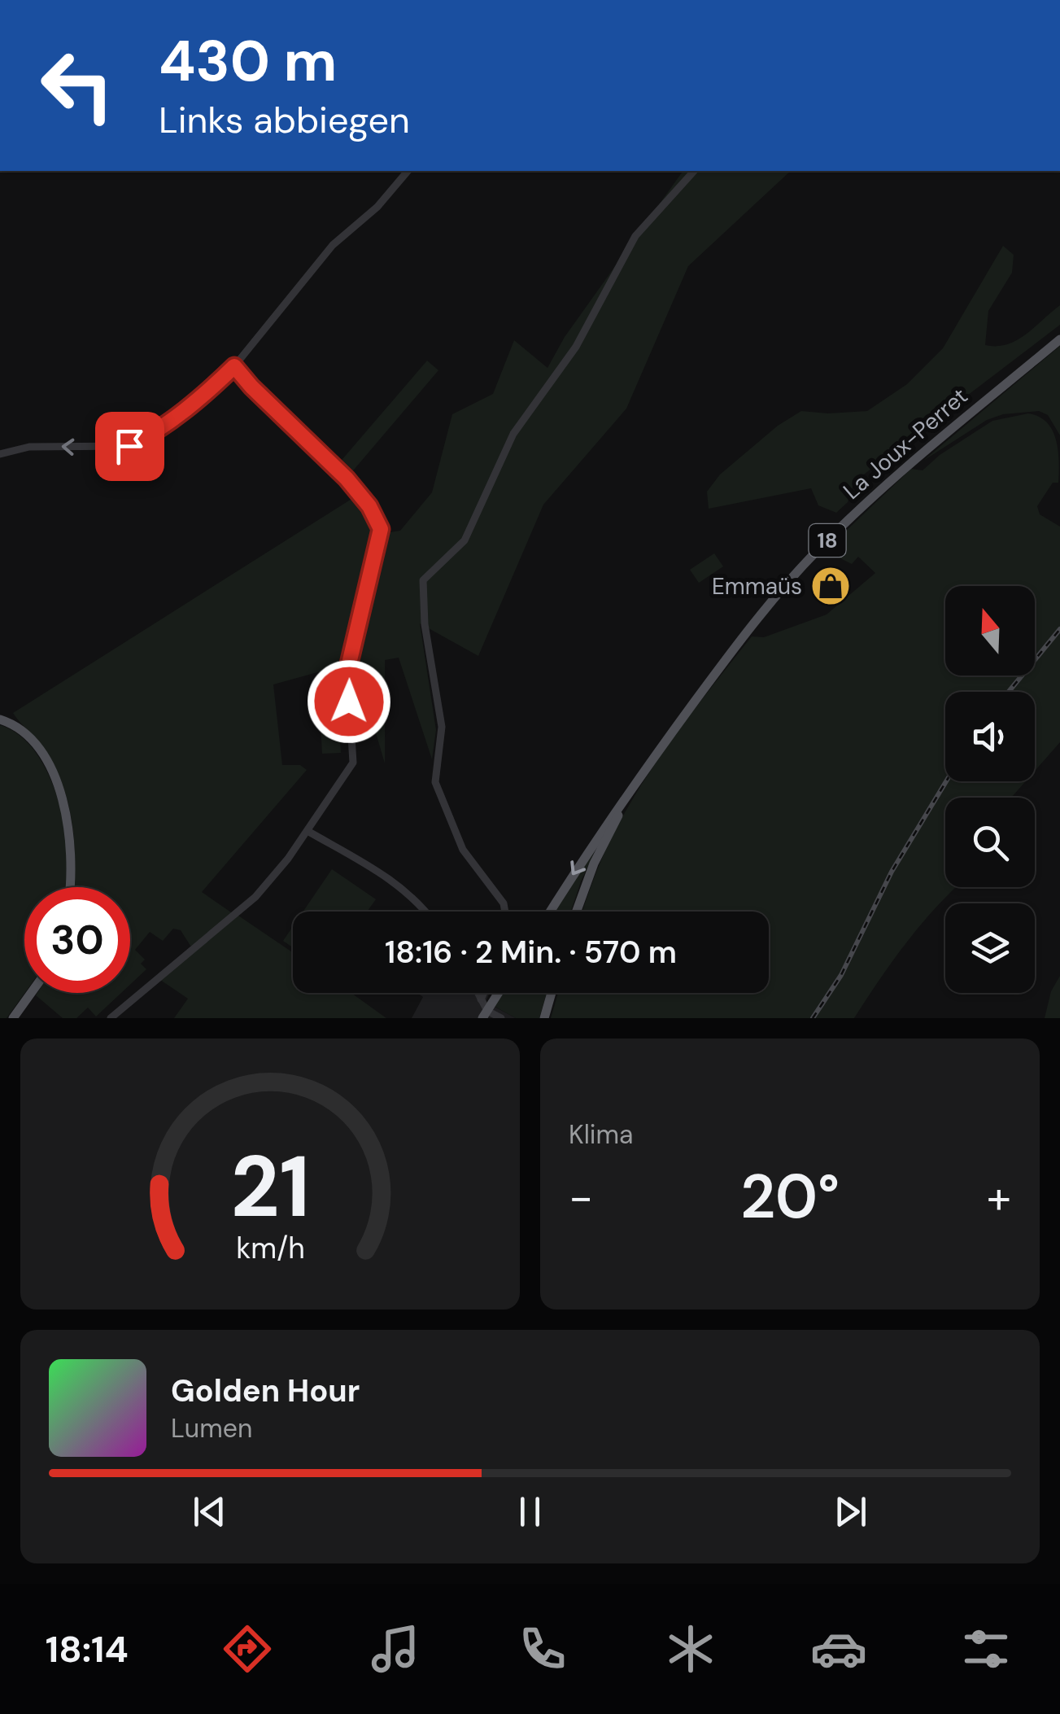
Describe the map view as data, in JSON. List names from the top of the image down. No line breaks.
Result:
{"streets":{"main road":["La Joux-Perret","18"]},"places":{"shop":["Emmaüs"]},"north":"top","page":{"turn":["430 m","Links abbiegen"],"limit":"30","trip":"18:16 · 2 Min. · 570 m","tile":"Klima","heat":["−","20°","+"],"song":["Golden Hour","Lumen"],"tabs":"18:14","gauge":["21","km/h"]}}
